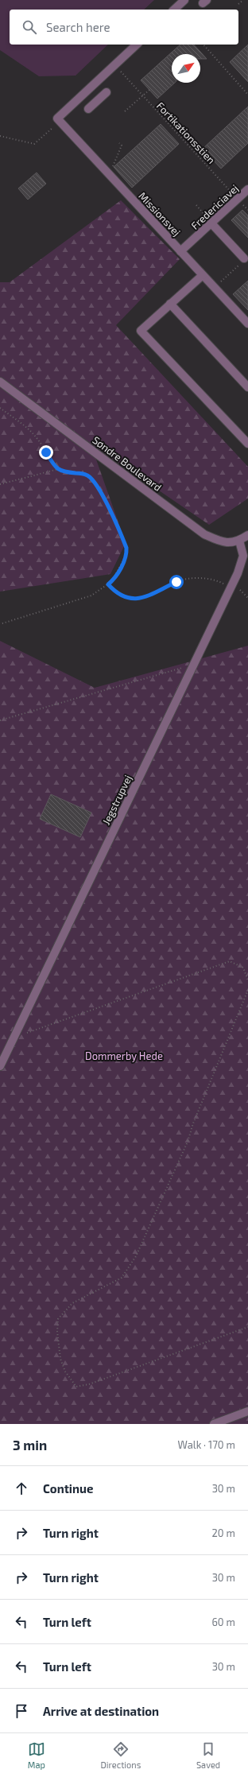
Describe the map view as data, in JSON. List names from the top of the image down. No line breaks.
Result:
{"streets":{"street":["Fredericiavej","Missionsvej","Søndre Boulevard","Jegstrupvej"],"path":["Fortikationsstien"]},"crossings":[["Fortikationsstien","Fredericiavej"],["Fredericiavej","Missionsvej"],["Søndre Boulevard","Jegstrupvej"]],"parks":["Dommerby Hede"],"north":"top right","page":{"search":"Search here","heading":["3 min","Walk · 170 m"],"list":[["Continue","30 m"],["Turn right","20 m"],["Turn right","30 m"],["Turn left","60 m"],["Turn left","30 m"],"Arrive at destination"],"nav":["Map","Directions","Saved"]}}
